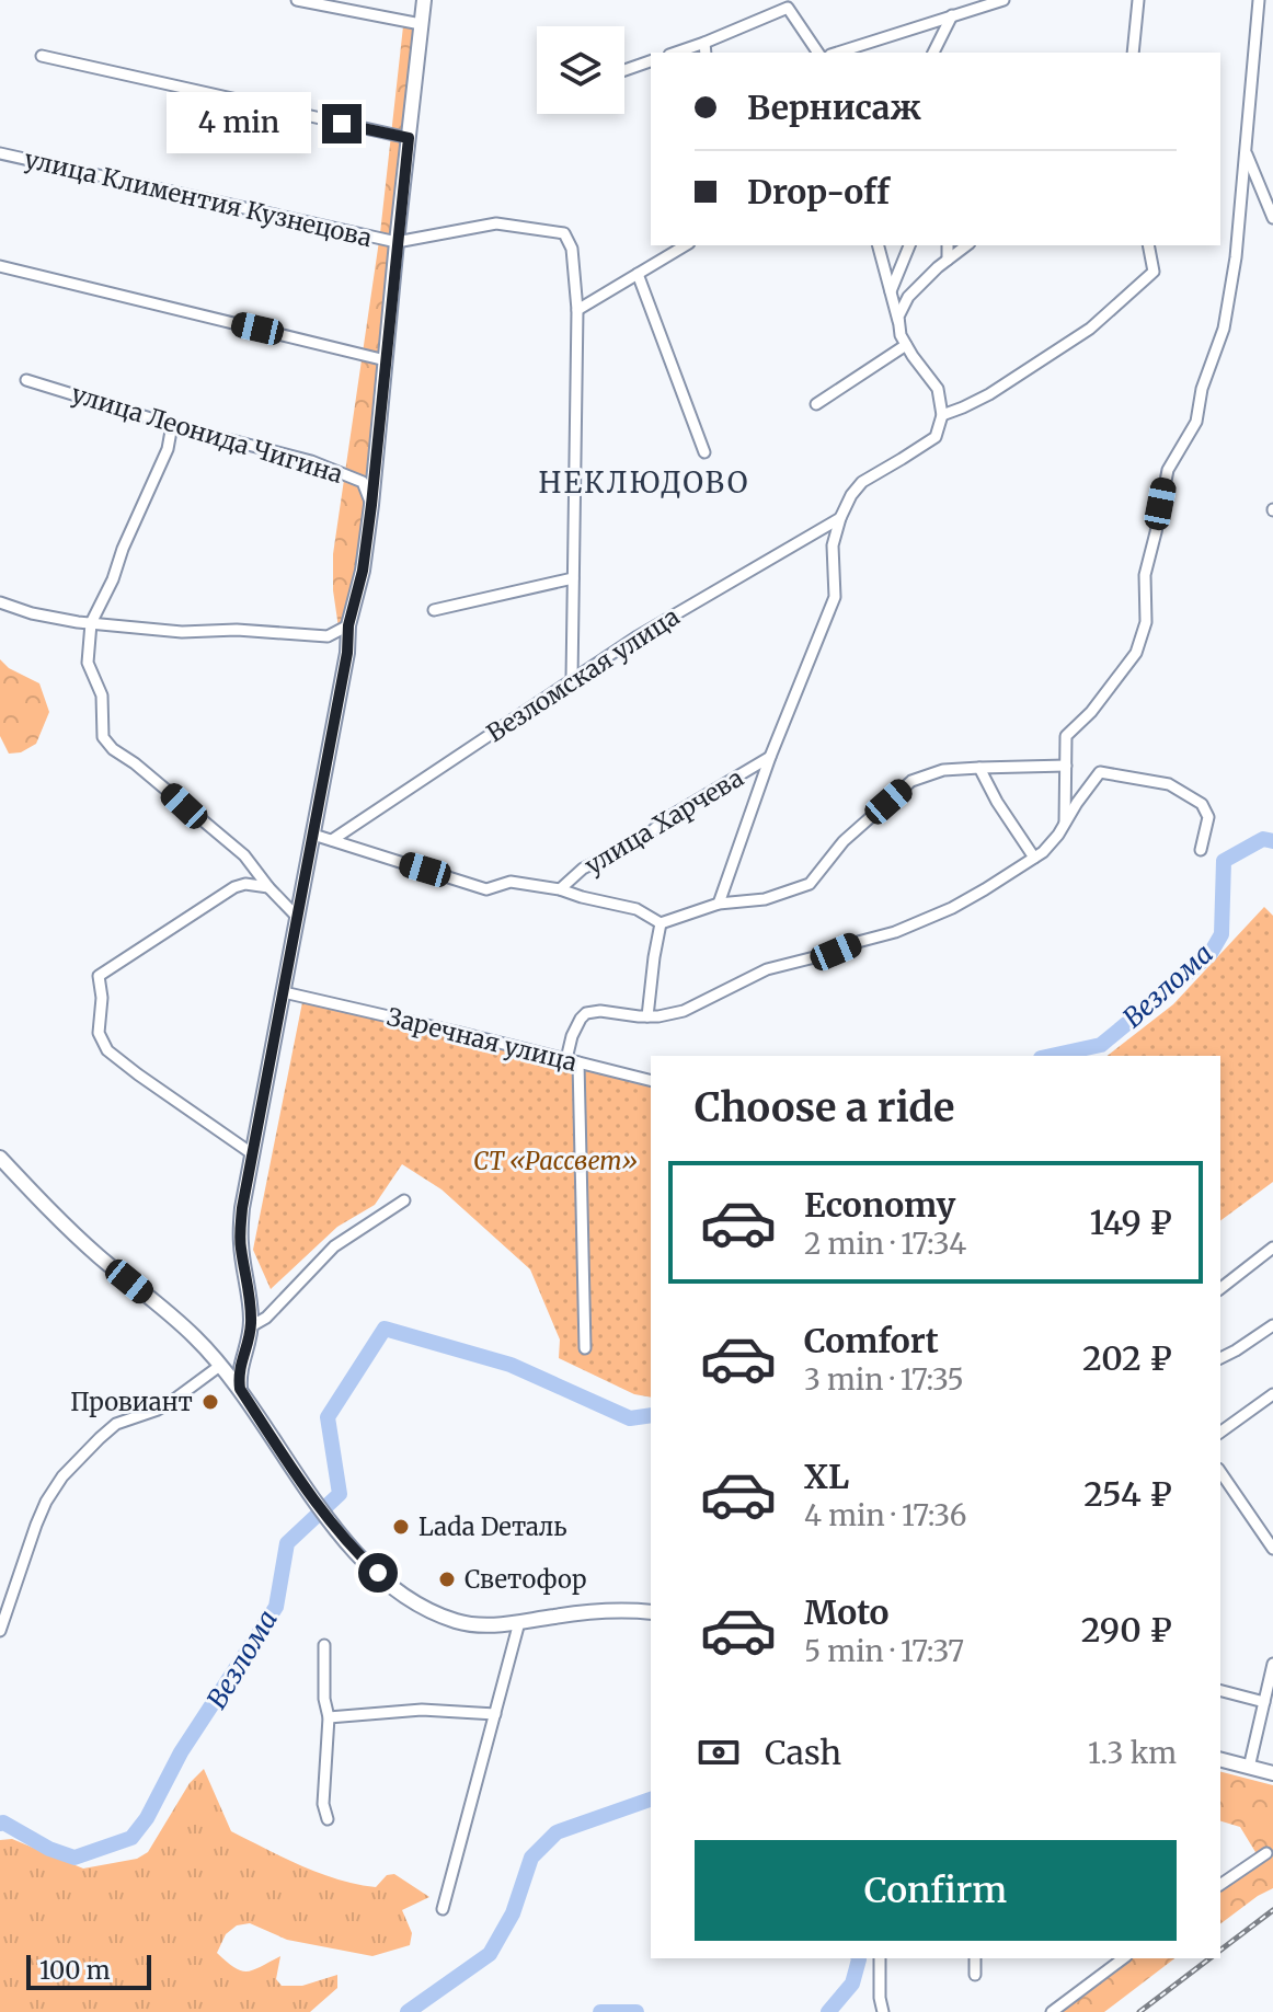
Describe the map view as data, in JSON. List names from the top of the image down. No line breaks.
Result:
{"streets":{"street":["улица Климентия Кузнецова","улица Леонида Чигина","Везломская улица","улица Харчева","Заречная улица"]},"districts":["НЕКЛЮДОВО"],"water":["Везлома"],"parks":["СТ «Рассвет»"],"places":["Провиант","Lada Dеталь","Светофор"],"scale_bar":"100 m","page":{"banner":["Вернисаж","Drop-off"],"bubble":"4 min","heading":"Choose a ride","list":[{"name":"Economy","note":"2 min · 17:34","value":"149 ₽"},{"name":"Comfort","note":"3 min · 17:35","value":"202 ₽"},{"name":"XL","note":"4 min · 17:36","value":"254 ₽"},{"name":"Moto","note":"5 min · 17:37","value":"290 ₽"}],"pay":["Cash","1.3 km"],"buttons":"Confirm","scale":"100 m"}}
